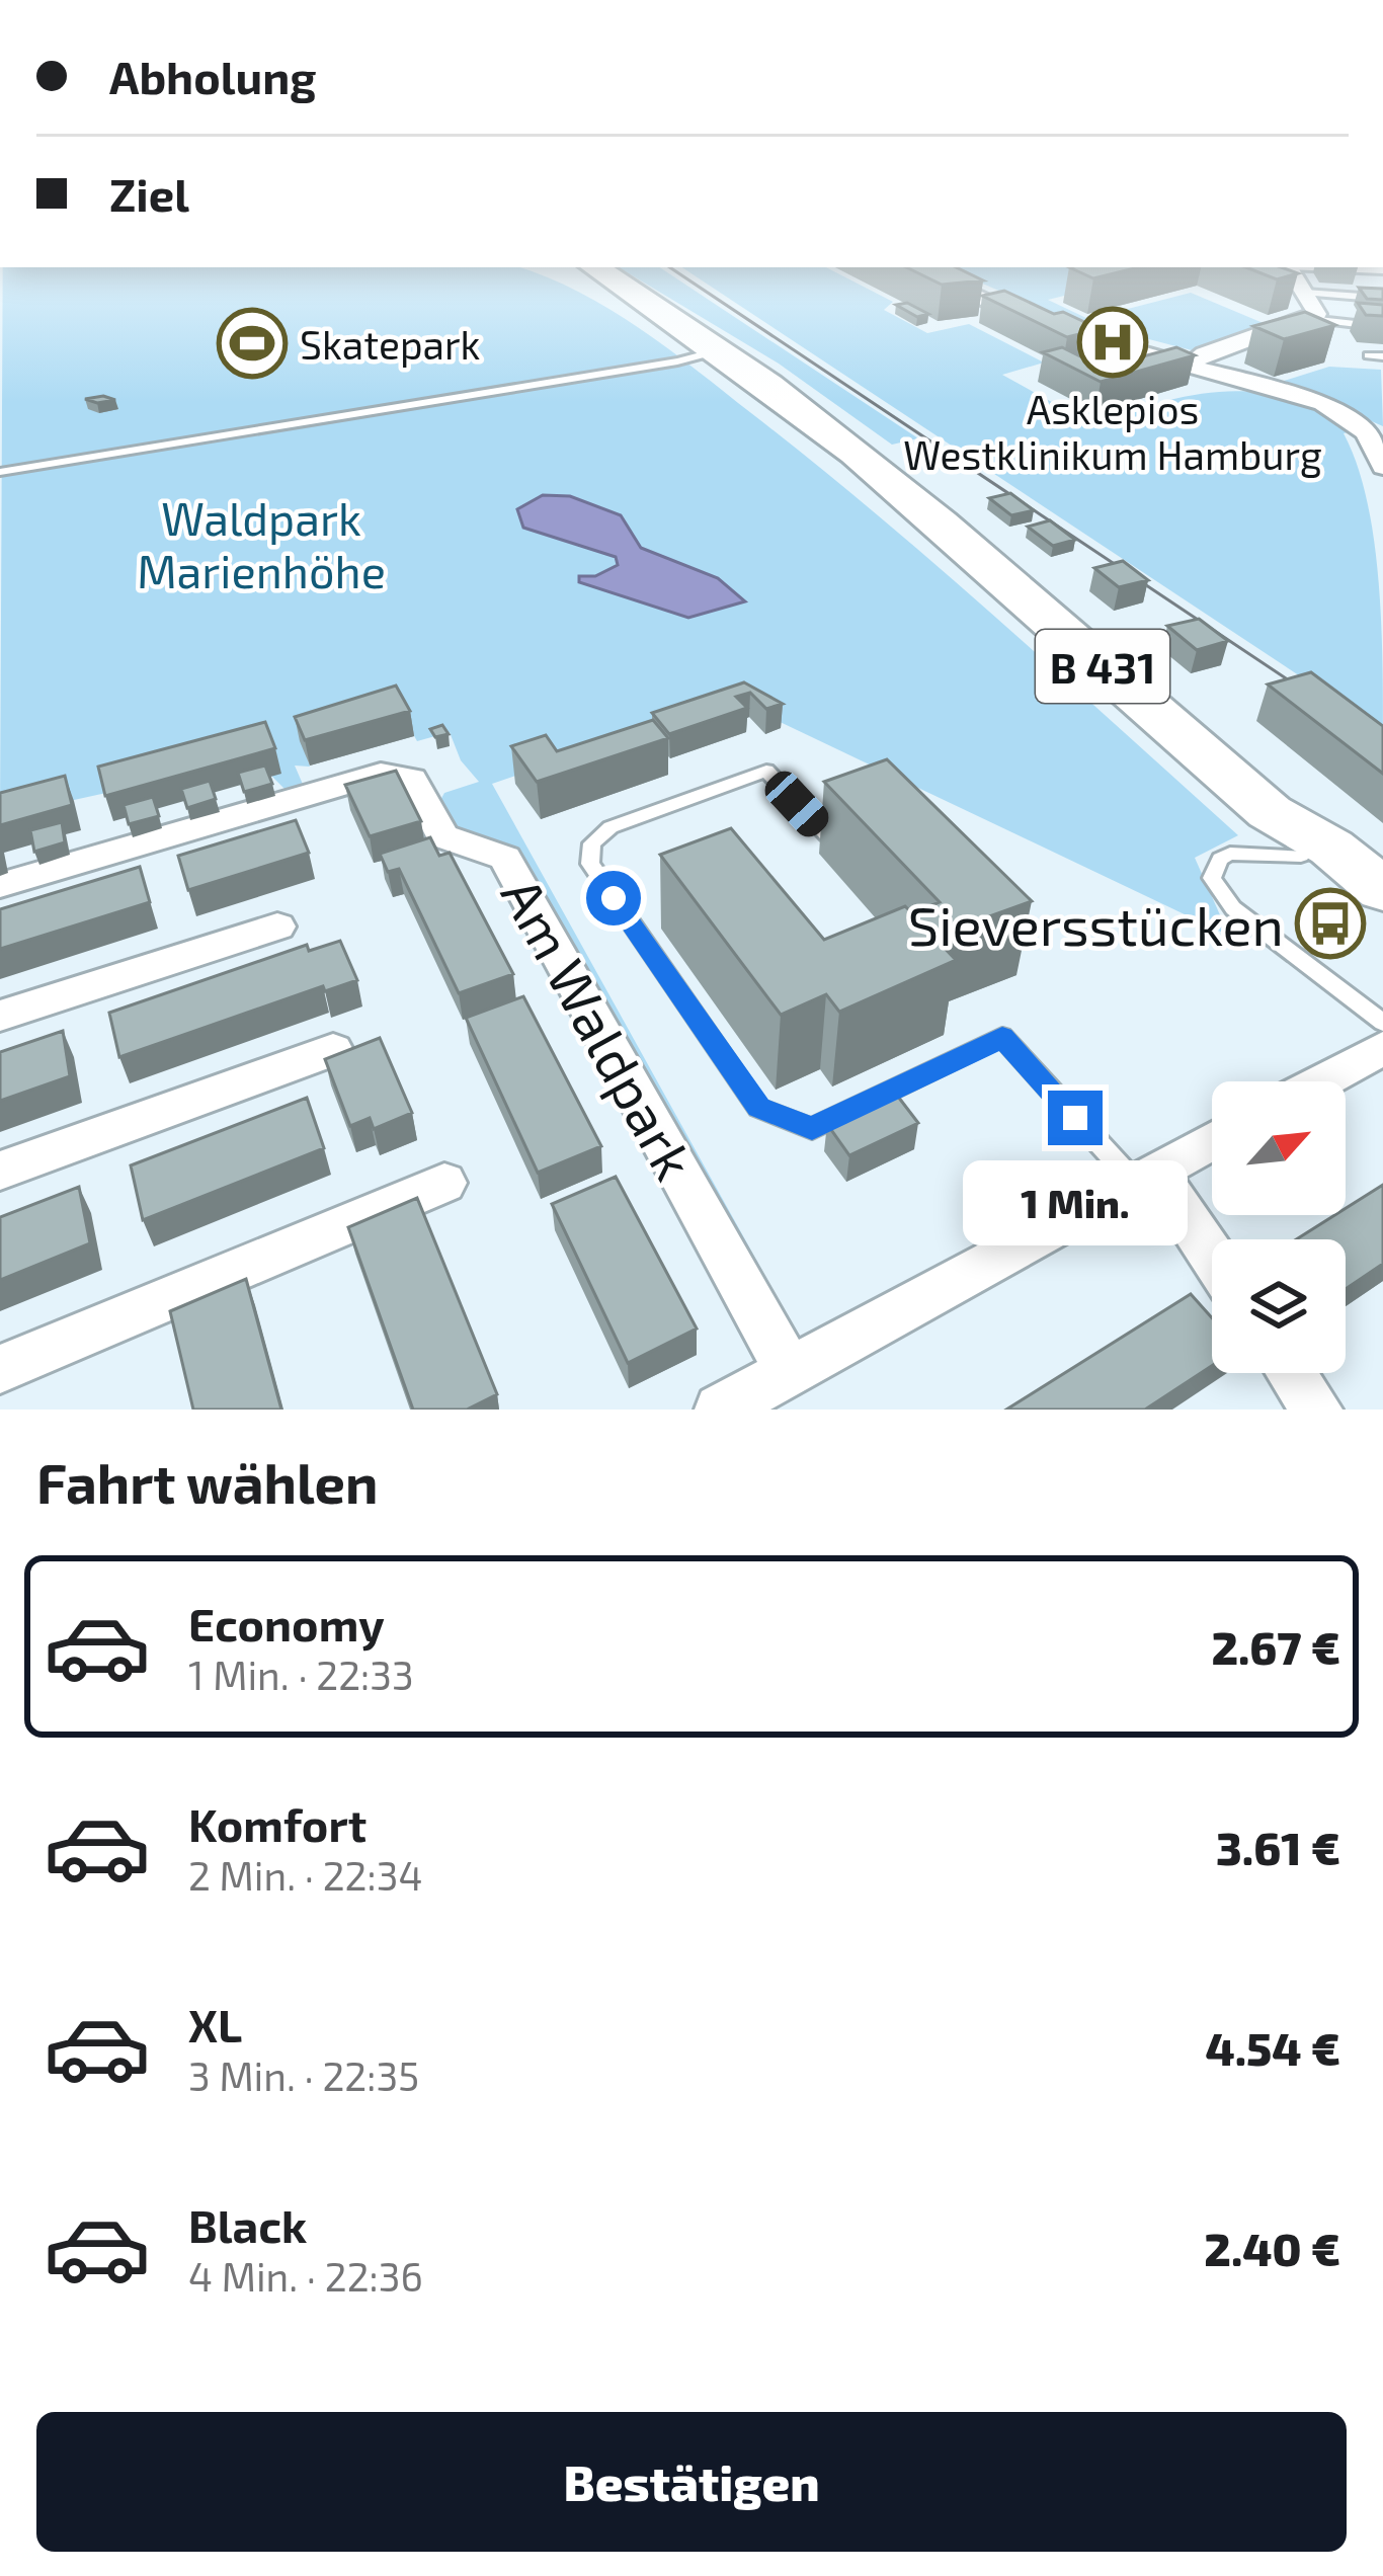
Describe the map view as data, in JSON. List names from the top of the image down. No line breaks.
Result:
{"streets":{"main road":["B 431"],"street":["Am Waldpark"]},"parks":["Waldpark Marienhöhe"],"places":{"hospital":["Asklepios Westklinikum Hamburg"],"sports":["Skatepark"],"bus stop":["Sieversstücken"]},"north":"top right","page":{"banner":["Abholung","Ziel"],"bubble":"1 Min.","heading":"Fahrt wählen","list":[{"name":"Economy","note":"1 Min. · 22:33","value":"2.67 €"},{"name":"Komfort","note":"2 Min. · 22:34","value":"3.61 €"},{"name":"XL","note":"3 Min. · 22:35","value":"4.54 €"},{"name":"Black","note":"4 Min. · 22:36","value":"2.40 €"}],"buttons":"Bestätigen"}}
